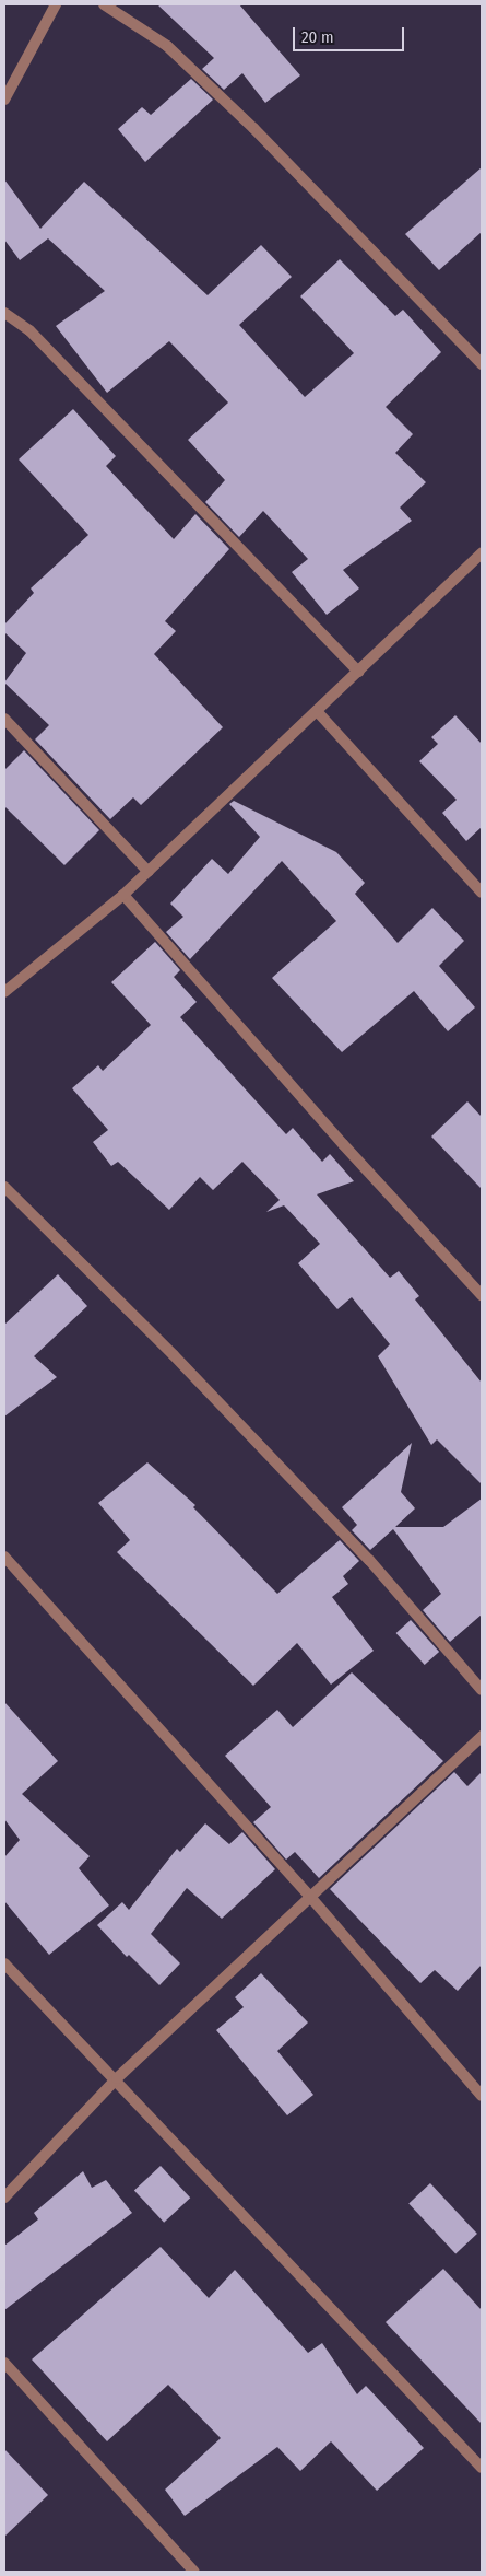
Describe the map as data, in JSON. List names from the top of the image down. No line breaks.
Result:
{"scale_bar":"20 m"}
